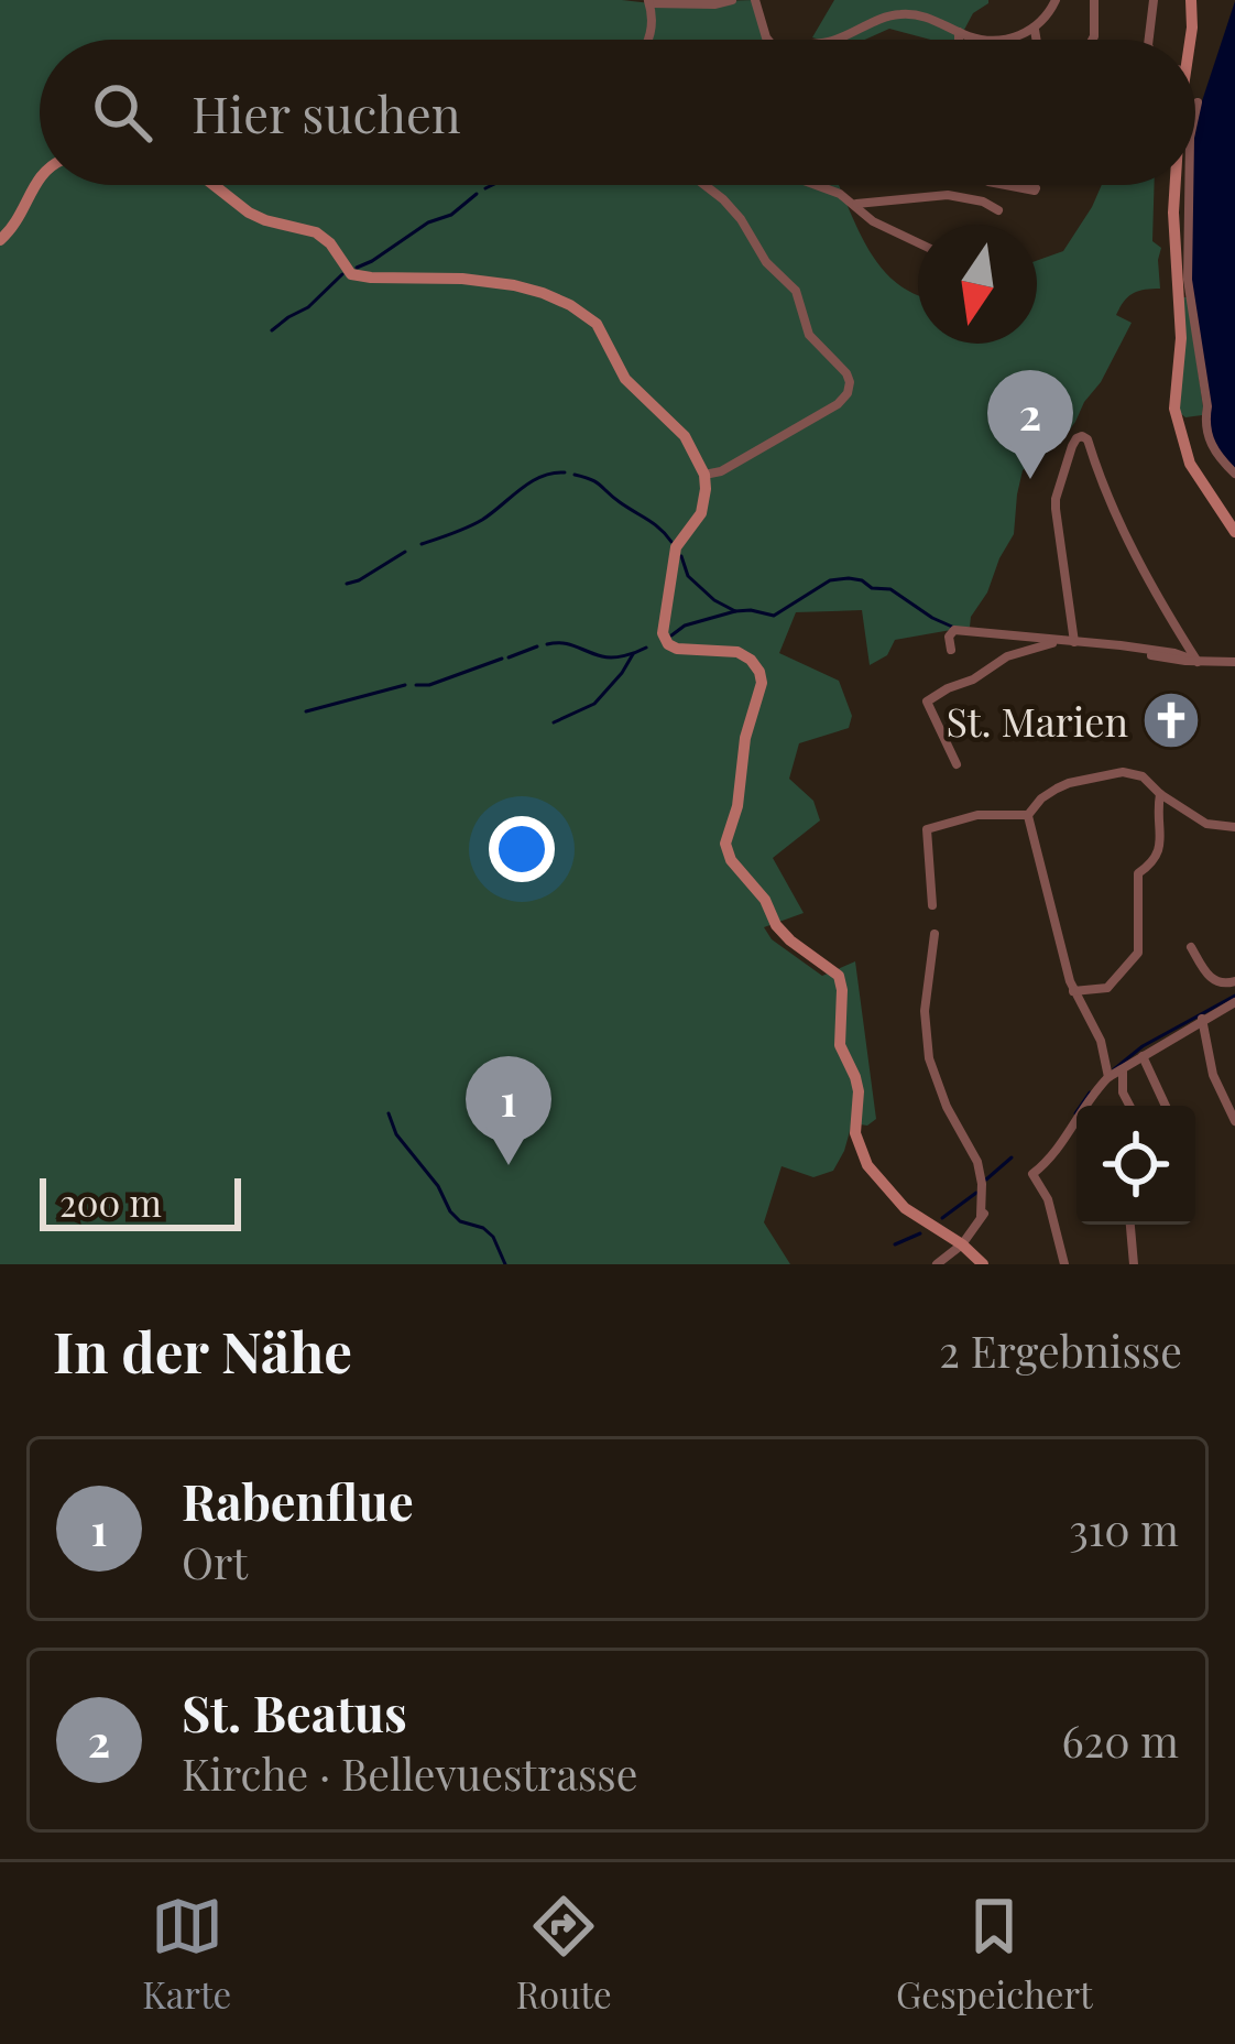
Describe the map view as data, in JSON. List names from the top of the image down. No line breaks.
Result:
{"places":{"church":["St. Marien"]},"scale_bar":"200 m","north":"bottom","page":{"search":"Hier suchen","pins":["2","1"],"scale":"200 m","heading":["In der Nähe","2 Ergebnisse"],"list":[{"mark":"1","name":"Rabenflue","note":"Ort","value":"310 m"},{"mark":"2","name":"St. Beatus","note":"Kirche · Bellevuestrasse","value":"620 m"}],"nav":["Karte","Route","Gespeichert"]}}
